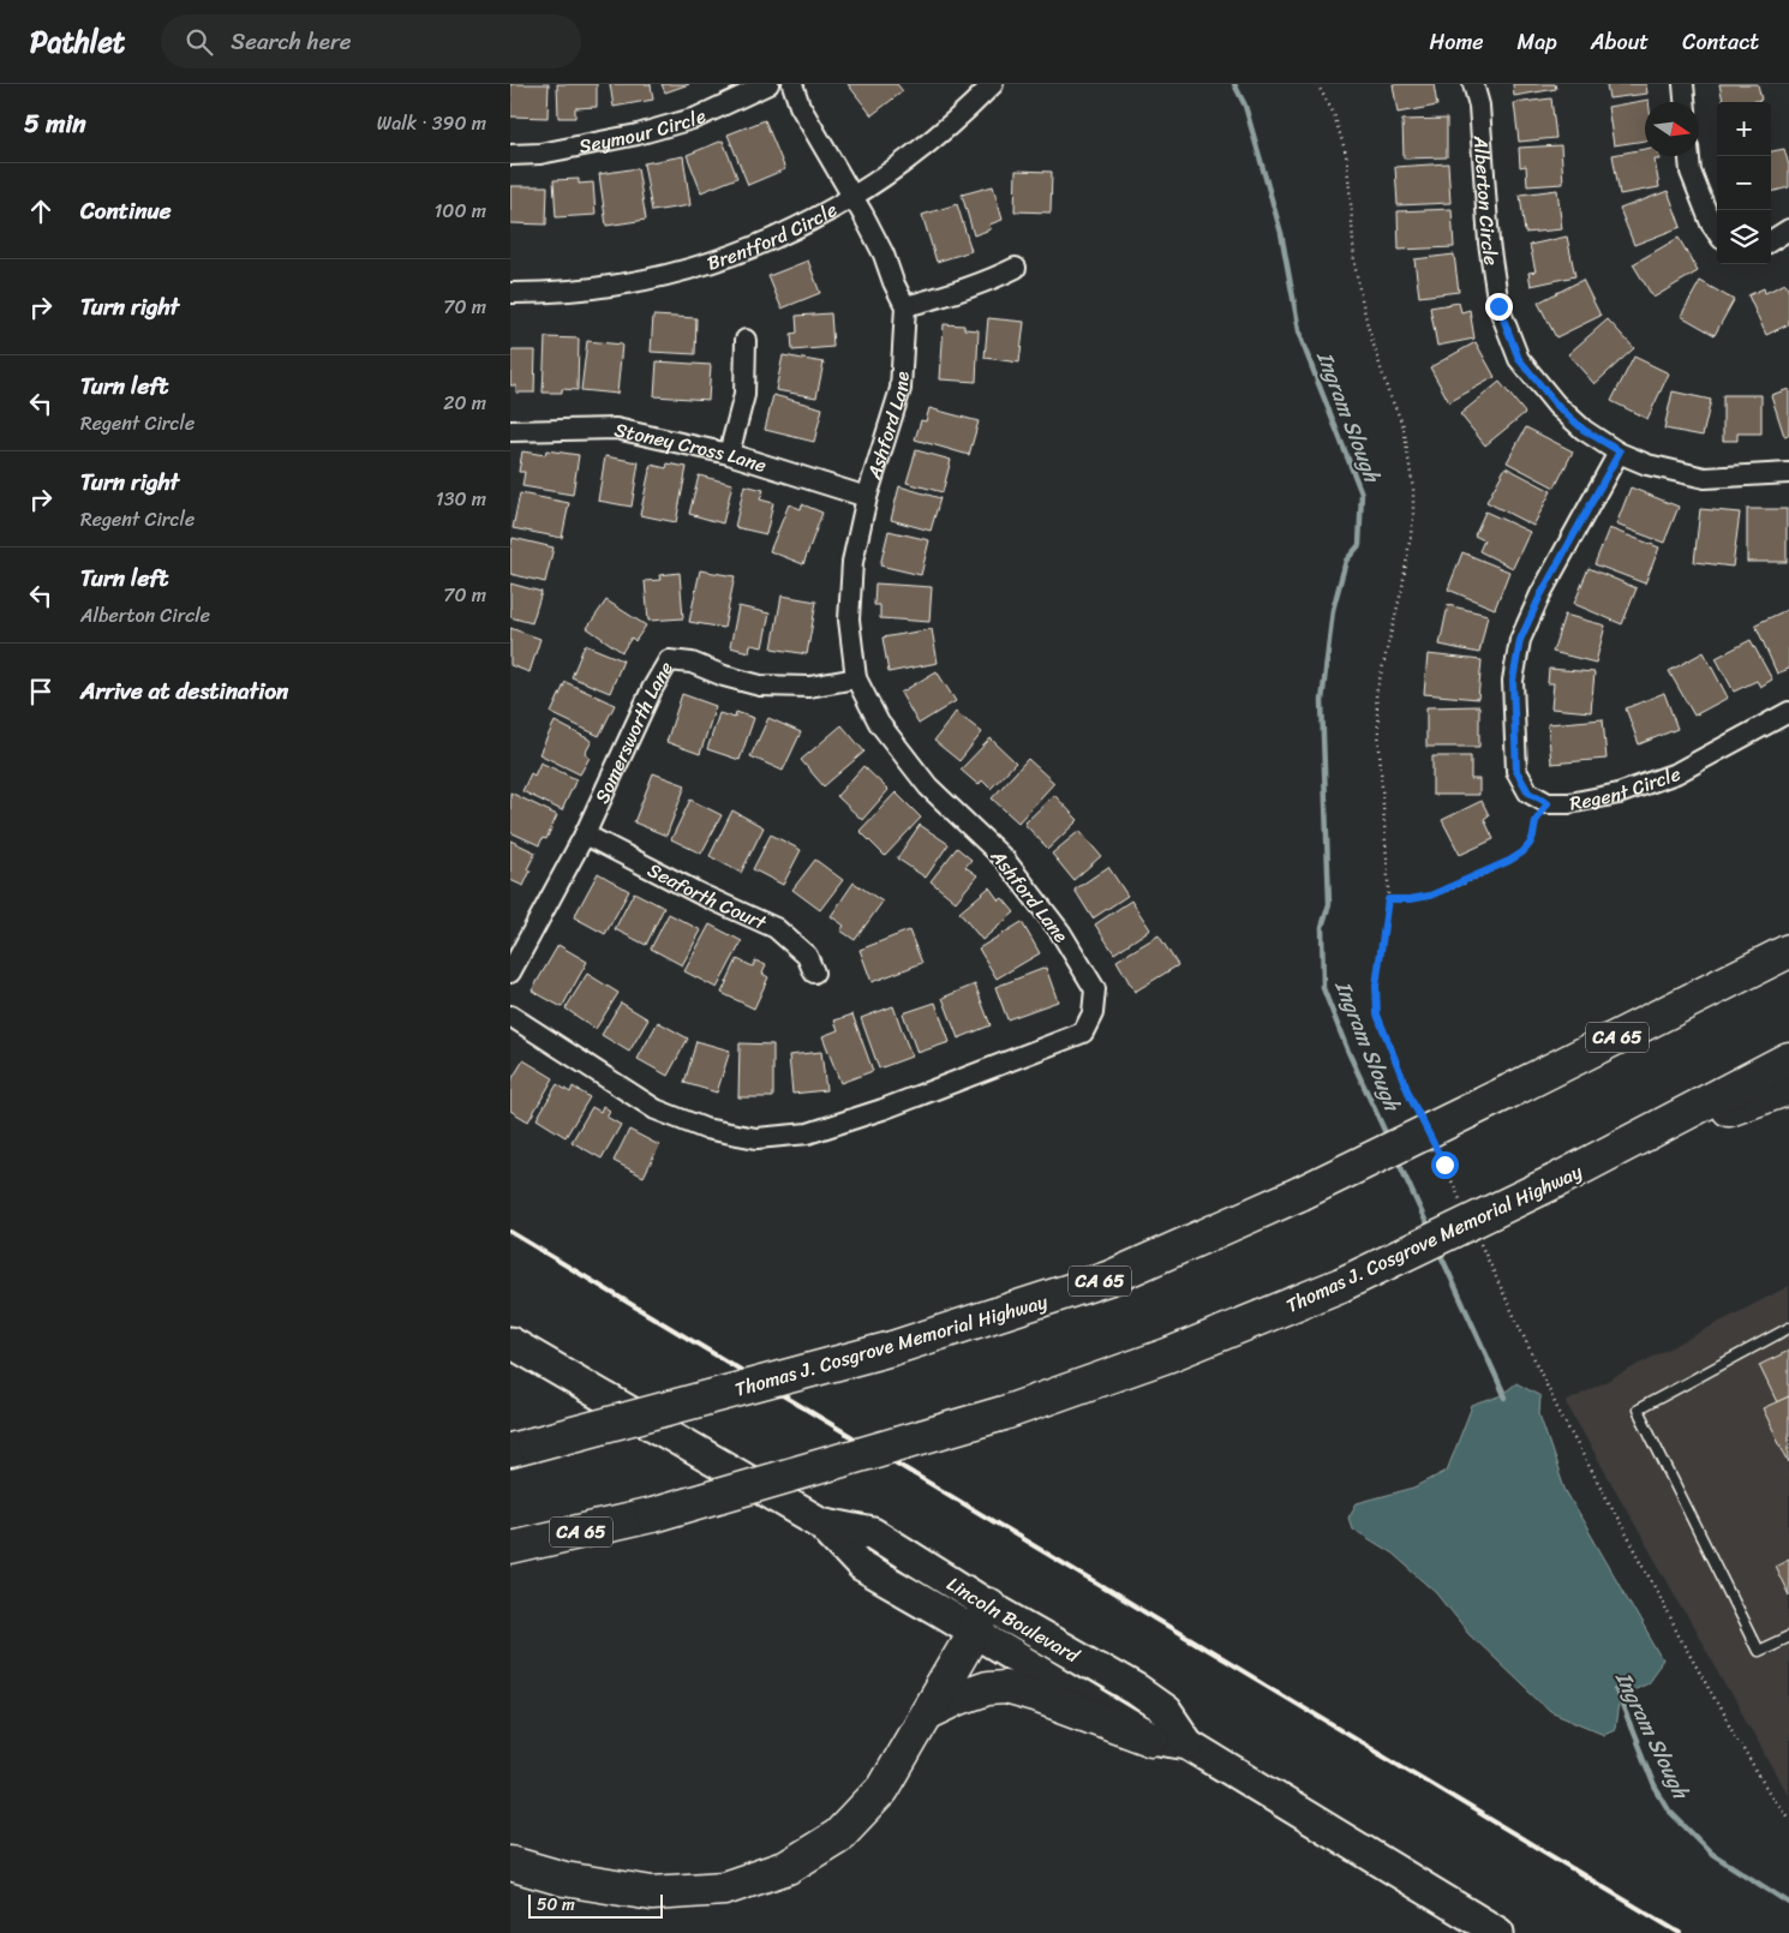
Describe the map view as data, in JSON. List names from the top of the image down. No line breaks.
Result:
{"streets":{"highway":["CA 65","Thomas J. Cosgrove Memorial Highway"],"main road":["Lincoln Boulevard"],"street":["Seymour Circle","Alberton Circle","Brentford Circle","Ashford Lane","Stoney Cross Lane","Somersworth Lane","Regent Circle","Seaforth Court"]},"crossings":[["Alberton Circle","Regent Circle"],["Brentford Circle","Ashford Lane"],["Ashford Lane","Stoney Cross Lane"],["Ashford Lane","Somersworth Lane"],["Somersworth Lane","Seaforth Court"]],"water":["Ingram Slough"],"scale_bar":"50 m","north":"right","page":{"header":"Pathlet","search":"Search here","nav":["Home","Map","About","Contact"],"heading":["5 min","Walk · 390 m"],"map_buttons":["+","−"],"list":[["Continue","100 m"],["Turn right","70 m"],["Turn left","Regent Circle","20 m"],["Turn right","Regent Circle","130 m"],["Turn left","Alberton Circle","70 m"],"Arrive at destination"],"scale":"50 m"}}
